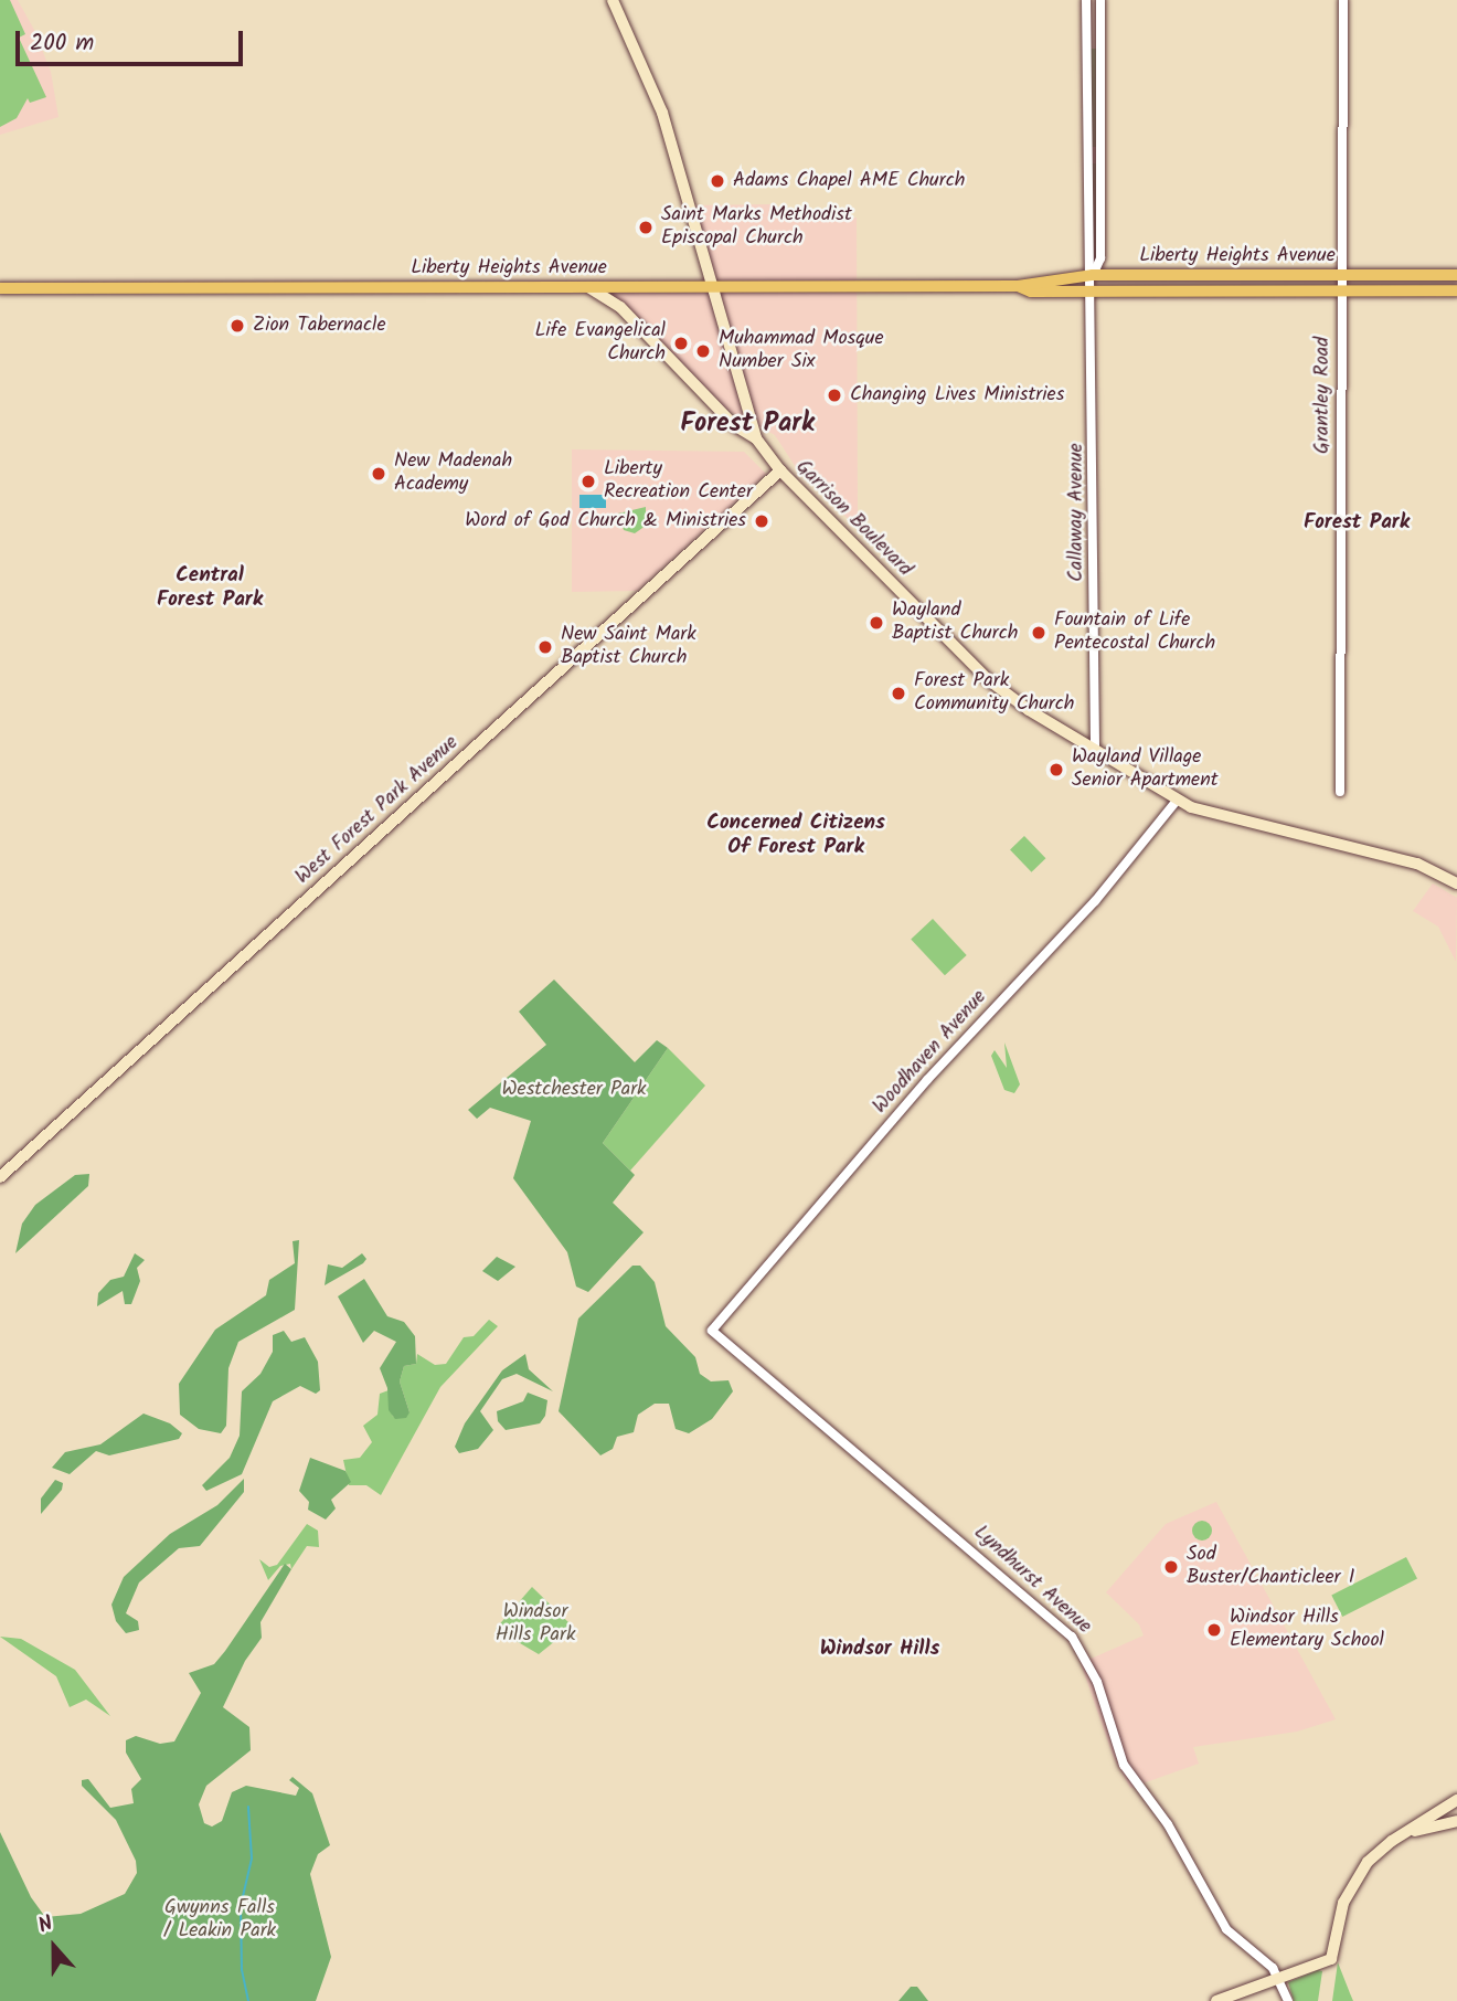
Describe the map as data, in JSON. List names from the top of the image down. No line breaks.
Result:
{"streets":{"main road":["Liberty Heights Avenue","Garrison Boulevard","West Forest Park Avenue"],"street":["Grantley Road","Callaway Avenue","Woodhaven Avenue","Lyndhurst Avenue"]},"crossings":[["Liberty Heights Avenue","Grantley Road"],["Liberty Heights Avenue","Callaway Avenue"],["Liberty Heights Avenue","Garrison Boulevard"],["Callaway Avenue","Garrison Boulevard"],["Garrison Boulevard","West Forest Park Avenue"],["Garrison Boulevard","Woodhaven Avenue"],["Woodhaven Avenue","Lyndhurst Avenue"]],"districts":["Forest Park","Forest Park","Central Forest Park","Concerned Citizens Of Forest Park","Windsor Hills"],"parks":["Westchester Park","Windsor Hills Park","Gwynns Falls / Leakin Park"],"places":["Adams Chapel AME Church","Saint Marks Methodist Episcopal Church","Zion Tabernacle","Life Evangelical Church","Muhammad Mosque Number Six","Changing Lives Ministries","New Madenah Academy","Liberty Recreation Center","Word of God Church & Ministries","Wayland Baptist Church","Fountain of Life Pentecostal Church","New Saint Mark Baptist Church","Forest Park Community Church","Wayland Village Senior Apartment","Sod Buster/Chanticleer I","Windsor Hills Elementary School"],"scale_bar":"200 m","north":"top"}
